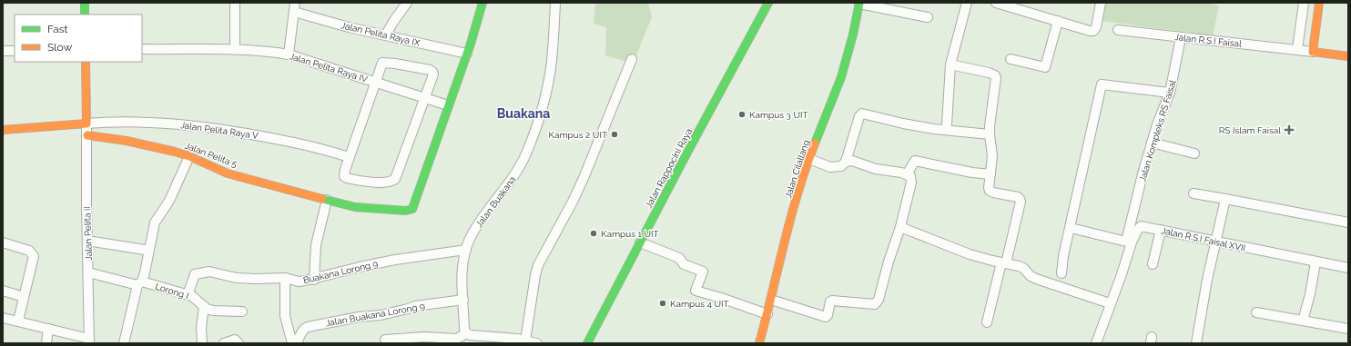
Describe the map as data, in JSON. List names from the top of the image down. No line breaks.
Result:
{"streets":{"street":["Jalan Pelita Raya IX","Jalan R.S.I Faisal","Jalan Pelita Raya IV","Jalan Pelita Raya V","Jalan Kompleks RS Faisal","Jalan Pelita 5","Jalan Rappocini Raya","Jalan Cilallang","Jalan Buakana","Jalan Pelita II","Jalan R.S.I Faisal XVII","Buakana Lorong 9","Lorong I","Jalan Buakana Lorong 9"]},"crossings":[["Jalan R.S.I Faisal","Jalan Kompleks RS Faisal"],["Jalan Pelita Raya IV","Jalan Pelita 5"],["Jalan Pelita Raya V","Jalan Pelita II"],["Jalan Pelita 5","Jalan Pelita II"],["Jalan Buakana","Buakana Lorong 9"],["Jalan Buakana","Jalan Buakana Lorong 9"],["Jalan Pelita II","Lorong I"],["Buakana Lorong 9","Lorong I"]],"districts":["Buakana"],"places":{"other":["Kampus 3 UIT","Kampus 2 UIT","Kampus 1 UIT","Kampus 4 UIT"],"health":["RS Islam Faisal"]},"legend":["Fast","Slow"]}
